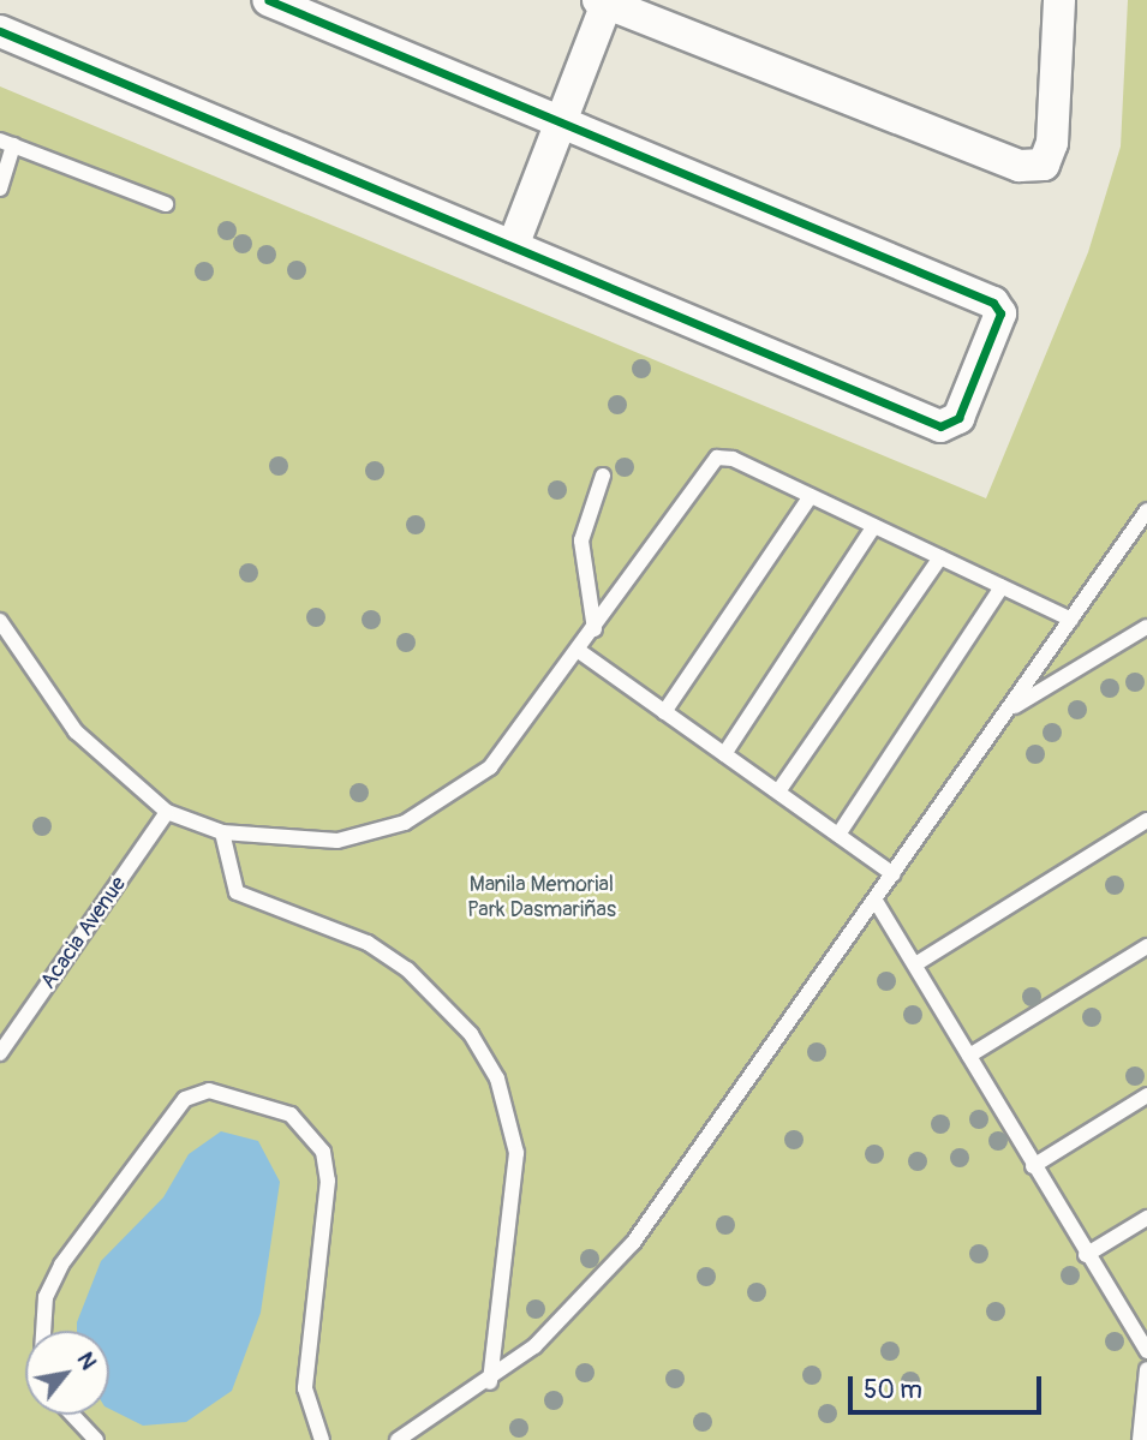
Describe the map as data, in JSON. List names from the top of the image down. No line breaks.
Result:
{"streets":{"lane":["Acacia Avenue"]},"parks":["Manila Memorial Park Dasmariñas"],"scale_bar":"50 m","north":"top right"}
